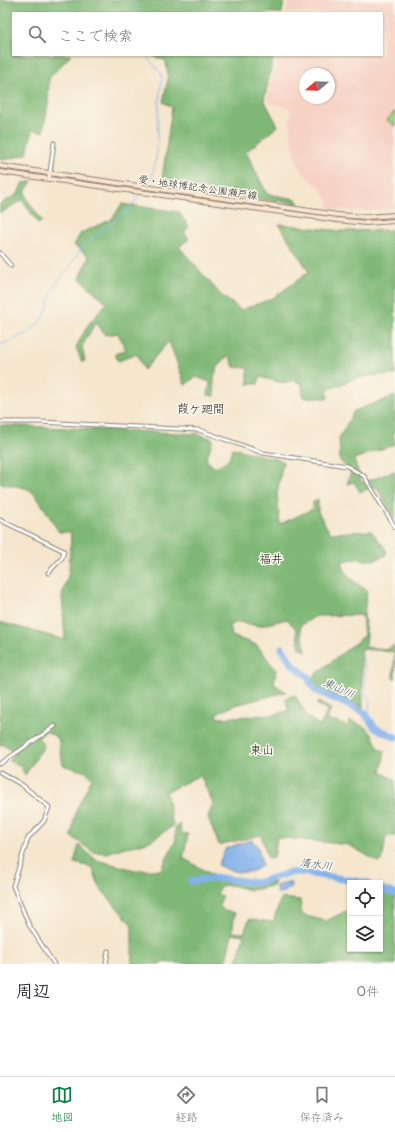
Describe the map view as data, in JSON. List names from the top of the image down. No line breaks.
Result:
{"streets":{"main road":["愛・地球博記念公園瀬戸線"]},"districts":["葭ケ廻間","福井","東山"],"water":["東山川","清水川"],"north":"left","page":{"search":"ここで検索","heading":["周辺","0件"],"nav":["地図","経路","保存済み"]}}
